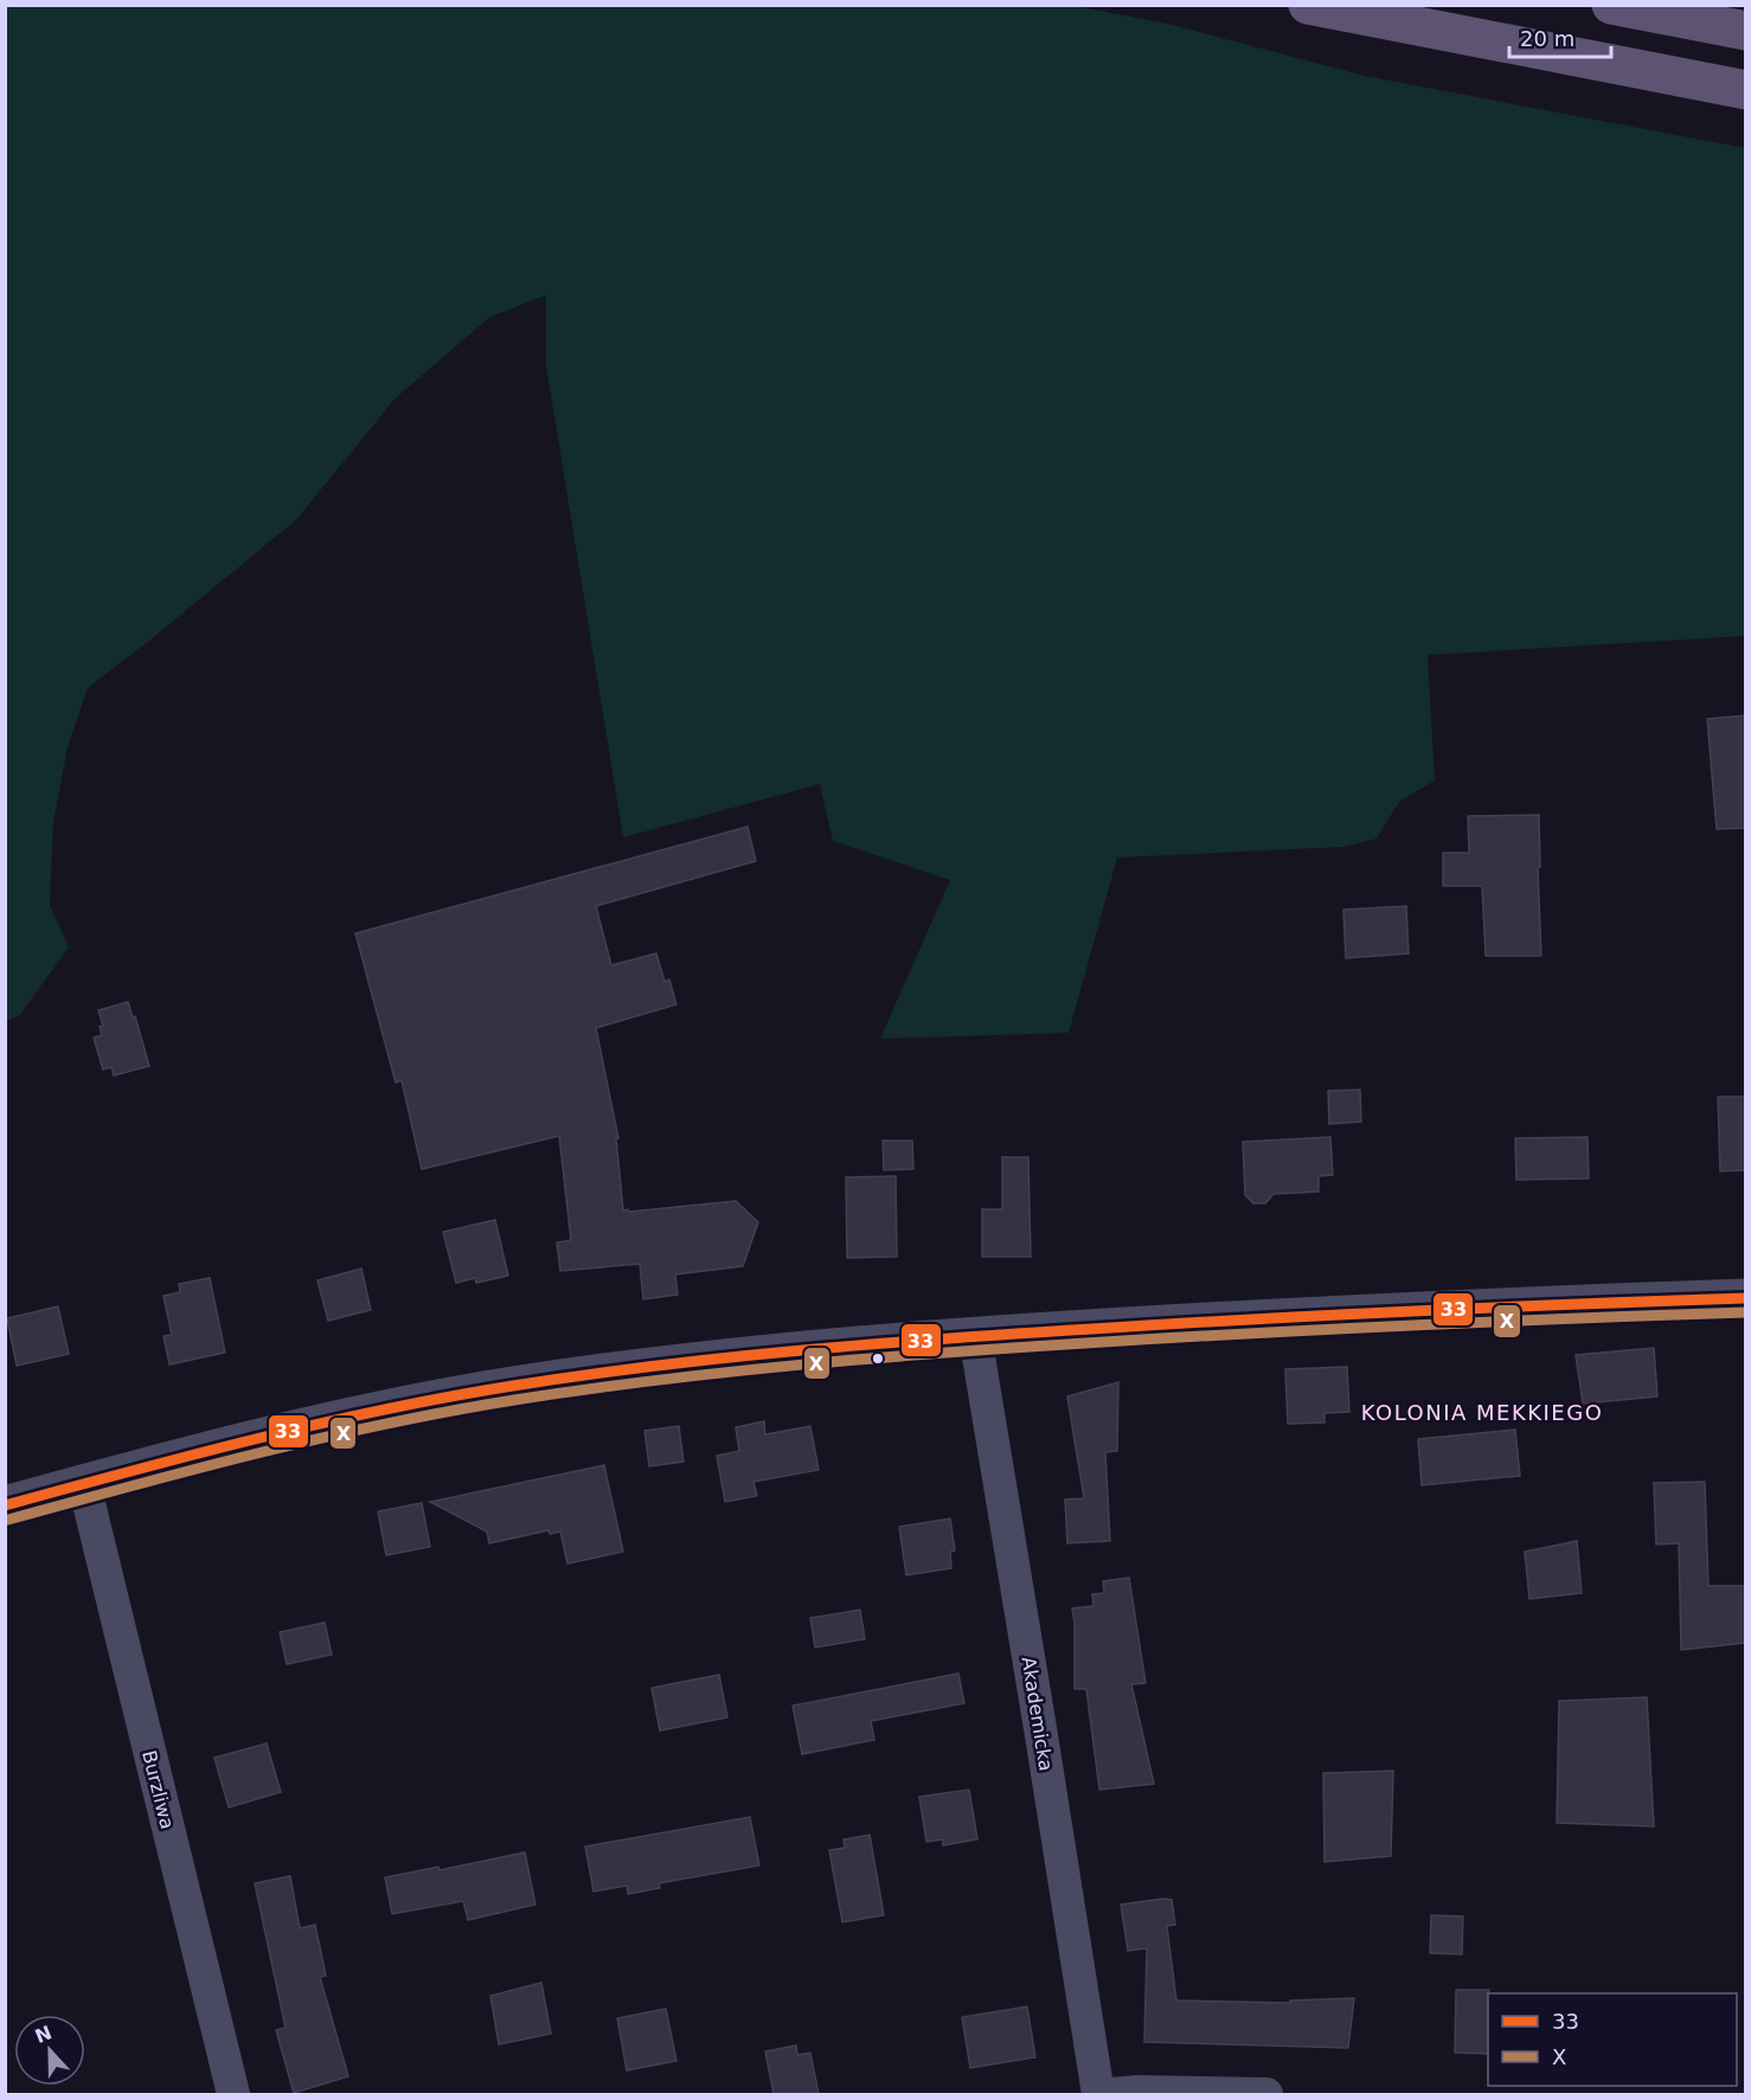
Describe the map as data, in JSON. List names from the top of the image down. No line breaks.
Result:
{"streets":{"street":["Akademicka","Burzliwa"]},"districts":["KOLONIA MEKKIEGO"],"lines":["transit line 33","transit line X"],"legend":["33","X"],"scale_bar":"20 m","north":"top"}
